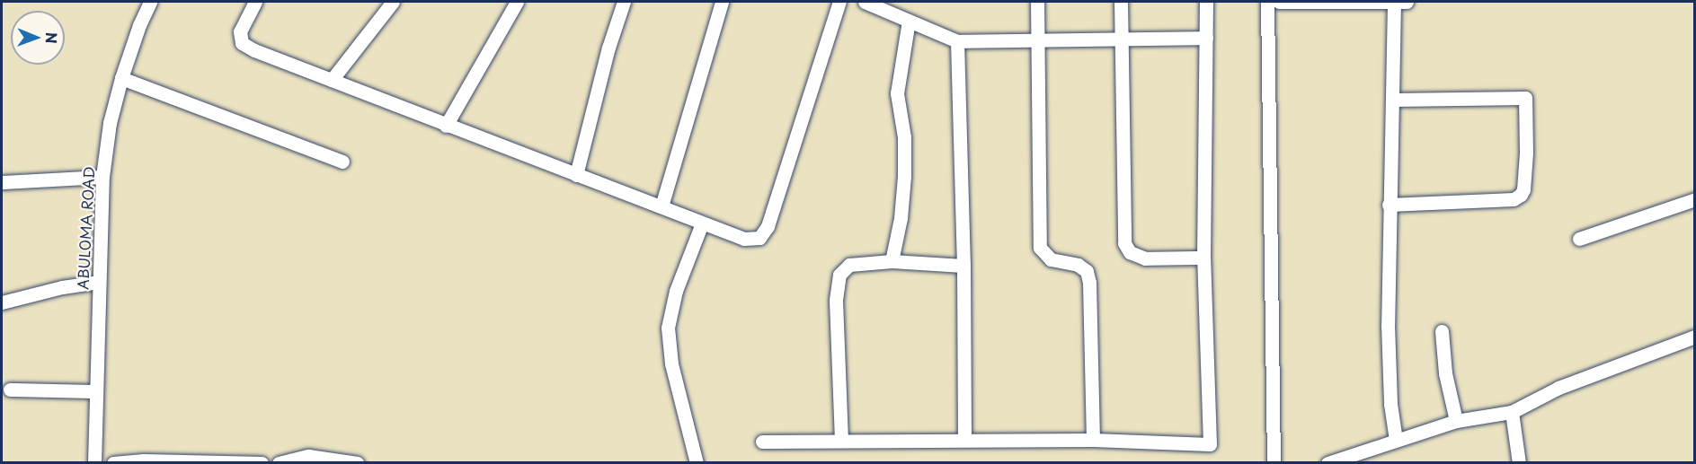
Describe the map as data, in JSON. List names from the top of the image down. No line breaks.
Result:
{"streets":{"street":["ABULOMA ROAD"]},"north":"right"}
